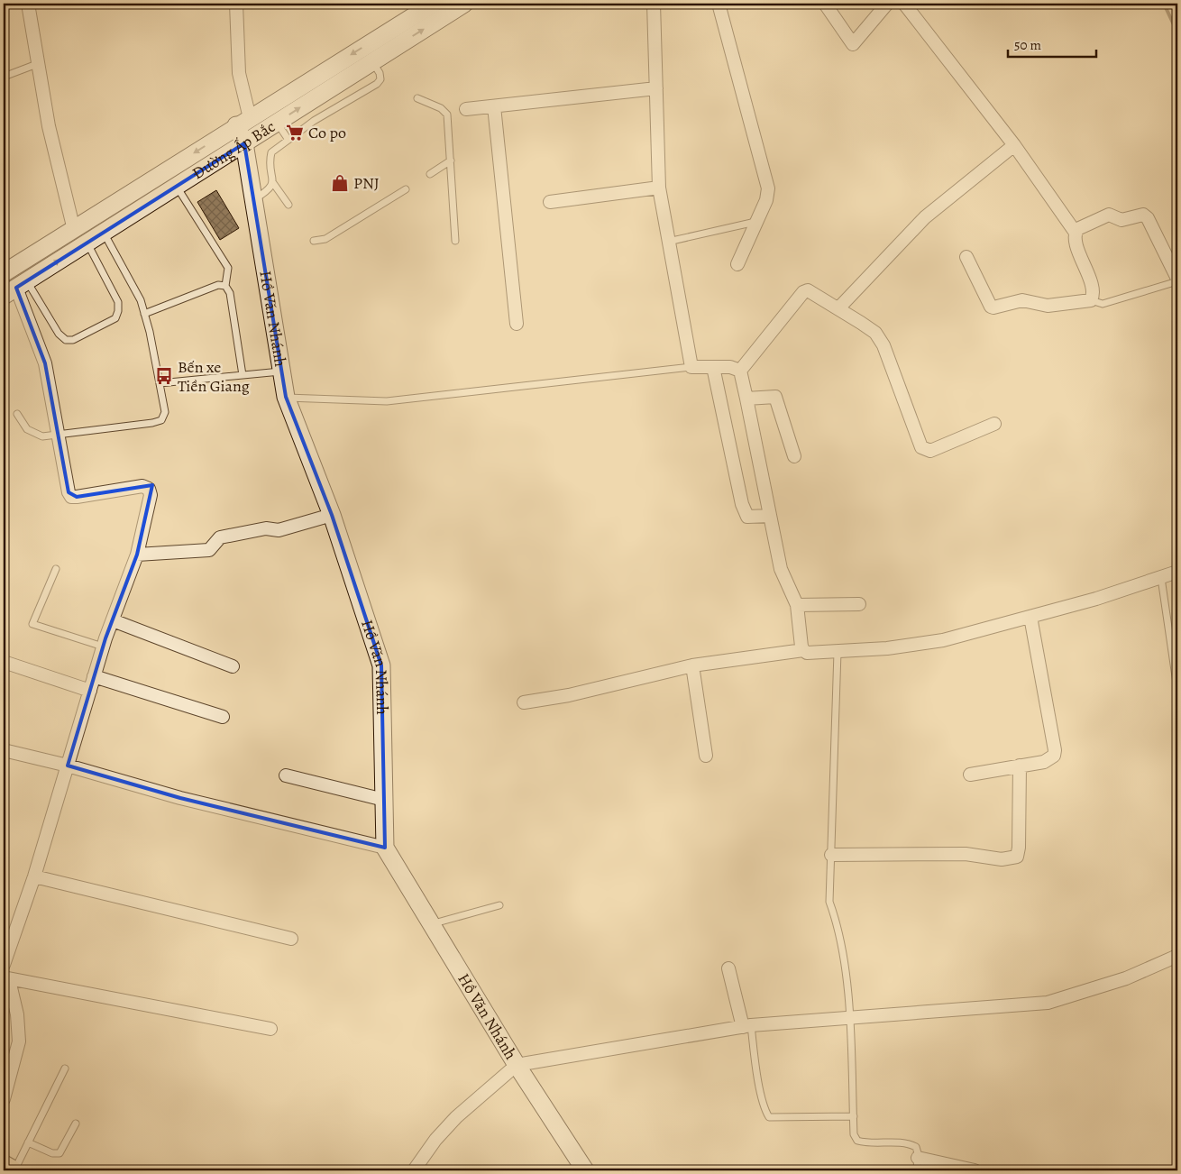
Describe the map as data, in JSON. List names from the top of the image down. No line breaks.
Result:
{"streets":{"street":["Đường Ấp Bắc","Hồ Văn Nhánh"]},"crossings":[["Đường Ấp Bắc","Hồ Văn Nhánh"]],"places":{"supermarket":["Co po"],"shop":["PNJ"],"bus stop":["Bến xe Tiền Giang"]},"scale_bar":"50 m"}
